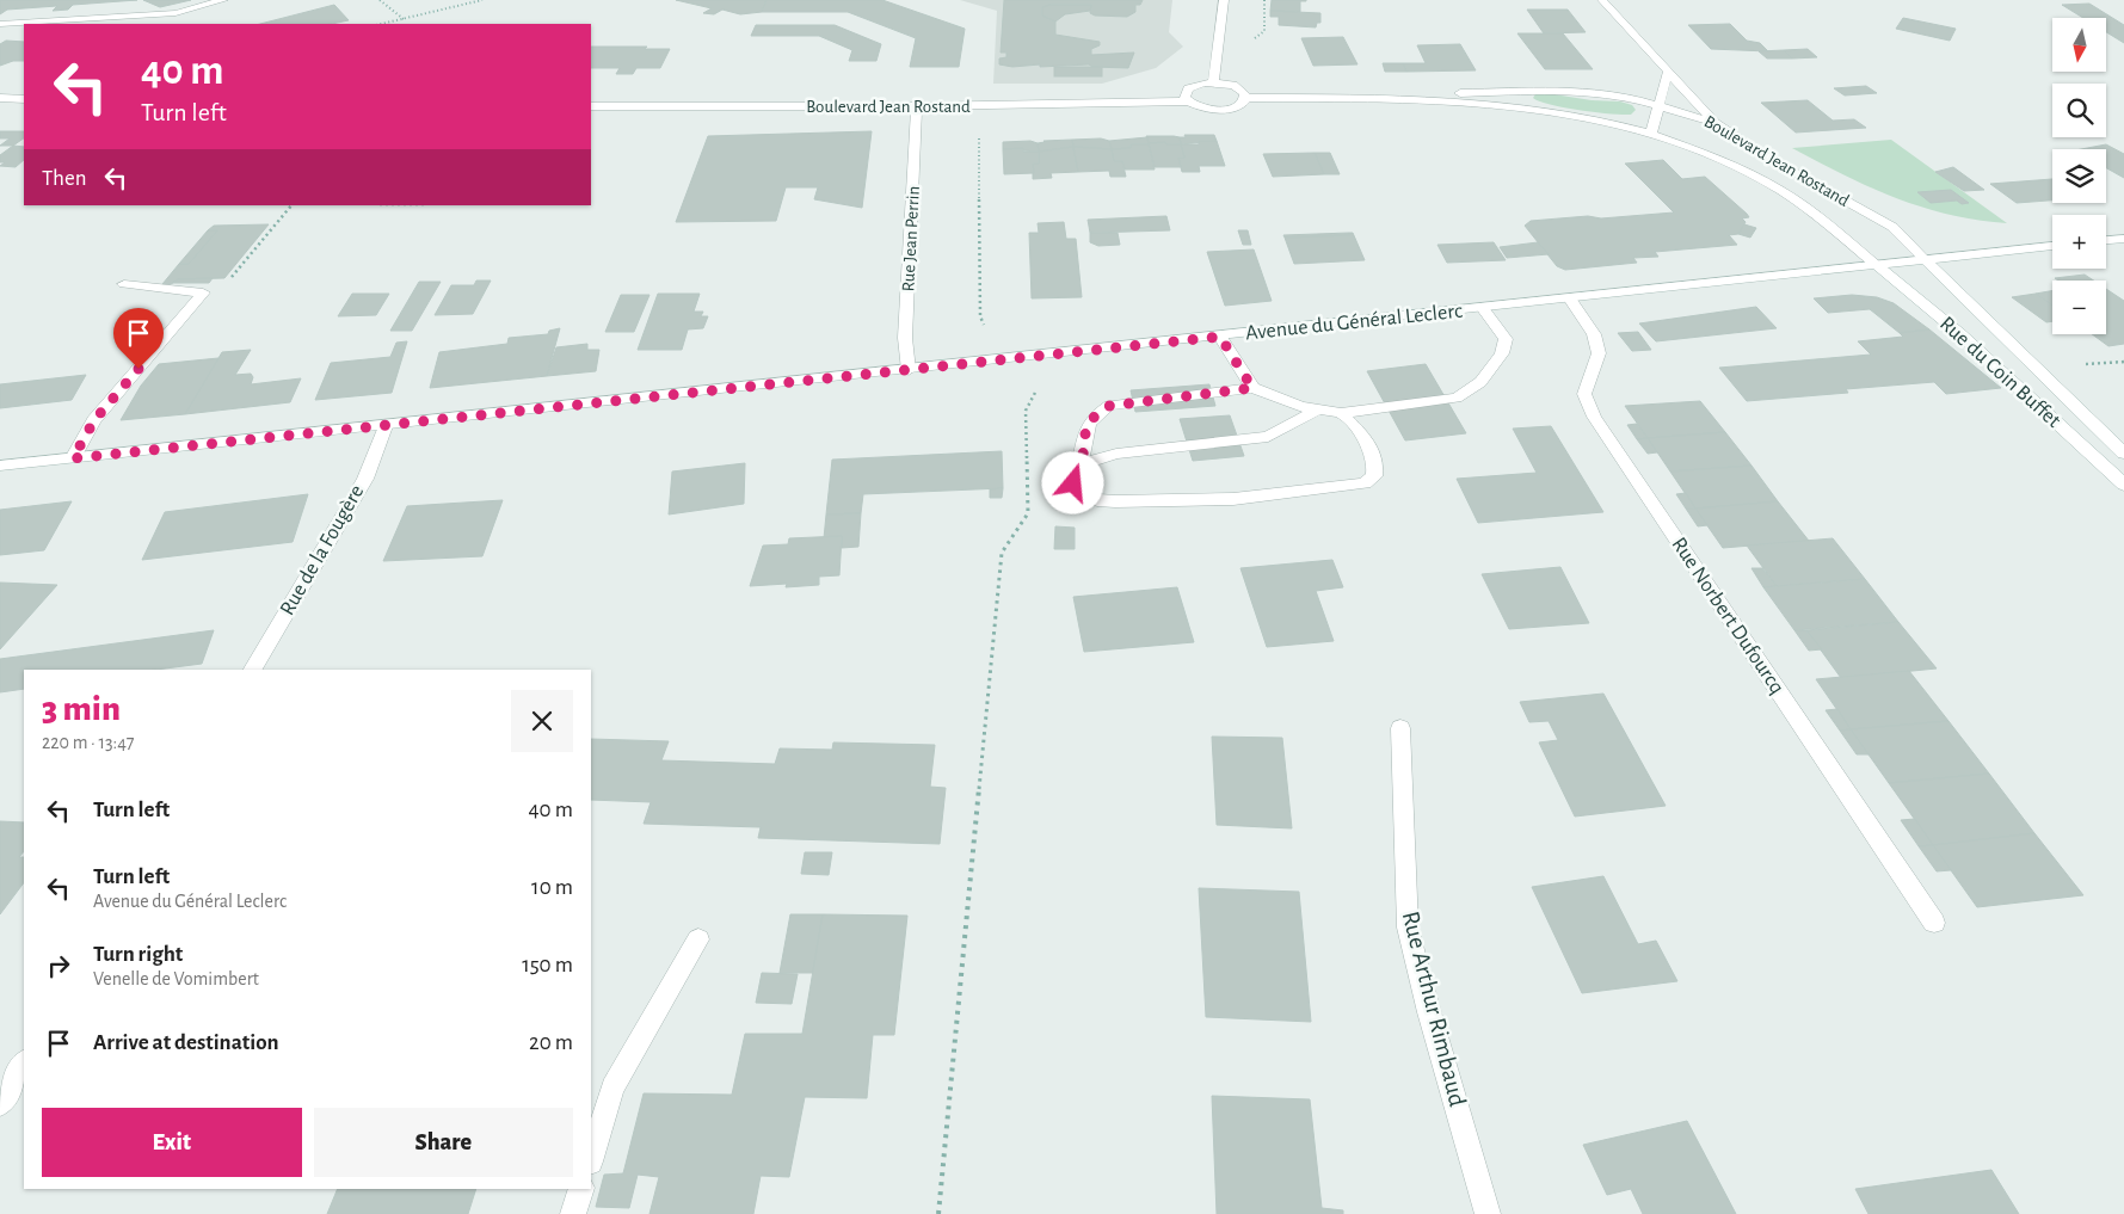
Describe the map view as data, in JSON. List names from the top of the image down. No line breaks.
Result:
{"streets":{"street":["Boulevard Jean Rostand","Rue Jean Perrin","Avenue du Général Leclerc","Rue du Coin Buffet","Rue de la Fougère","Rue Norbert Dufourcq","Rue Arthur Rimbaud"]},"crossings":[["Boulevard Jean Rostand","Rue Jean Perrin"],["Boulevard Jean Rostand","Avenue du Général Leclerc"],["Boulevard Jean Rostand","Rue du Coin Buffet"],["Rue Jean Perrin","Avenue du Général Leclerc"],["Avenue du Général Leclerc","Rue du Coin Buffet"],["Avenue du Général Leclerc","Rue de la Fougère"],["Avenue du Général Leclerc","Rue Norbert Dufourcq"]],"north":"bottom","page":{"map_buttons":["+","−"],"turn":["40 m","Turn left"],"then":"Then","heading":["3 min","220 m · 13:47"],"list":[{"name":"Turn left","value":"40 m"},{"name":"Turn left","note":"Avenue du Général Leclerc","value":"10 m"},{"name":"Turn right","note":"Venelle de Vomimbert","value":"150 m"},{"name":"Arrive at destination","value":"20 m"}],"buttons":["Exit","Share"]}}
